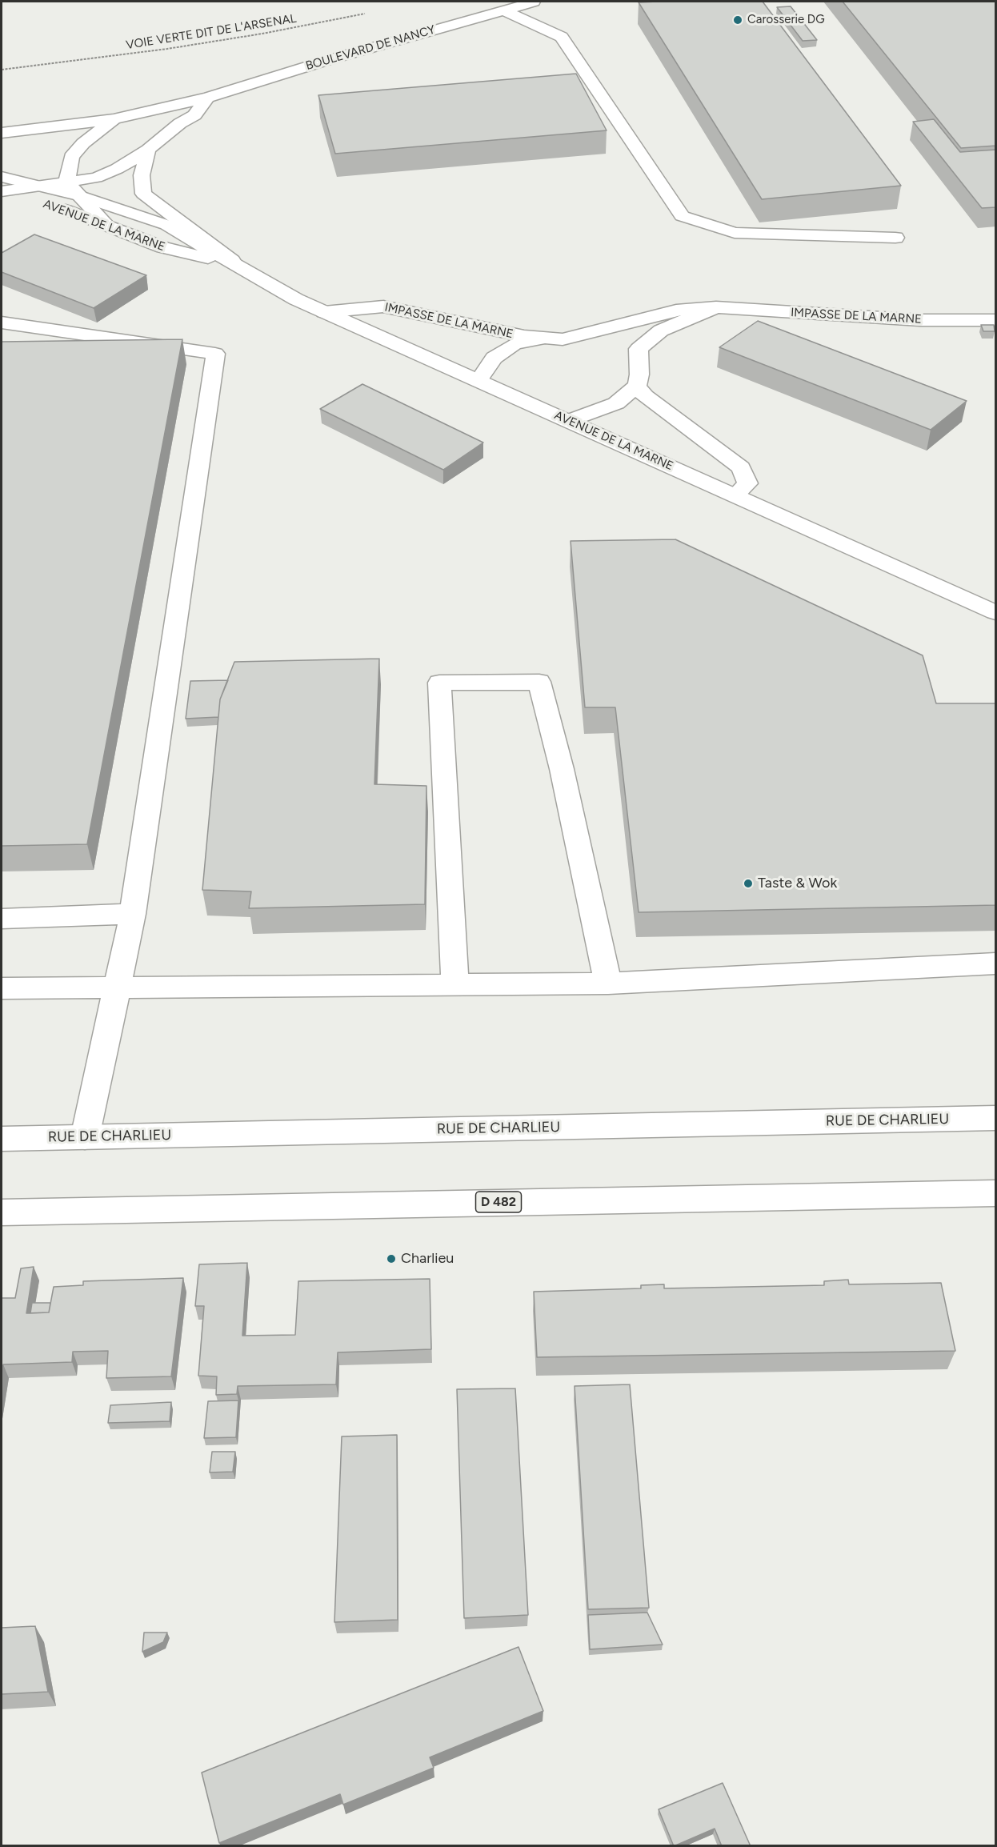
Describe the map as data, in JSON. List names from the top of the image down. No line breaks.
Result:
{"streets":{"street":["BOULEVARD DE NANCY","AVENUE DE LA MARNE","IMPASSE DE LA MARNE","RUE DE CHARLIEU","D 482"],"path":["VOIE VERTE DIT DE L'ARSENAL"]},"crossings":[["AVENUE DE LA MARNE","IMPASSE DE LA MARNE"]],"places":["Carosserie DG","Taste & Wok","Charlieu"]}
